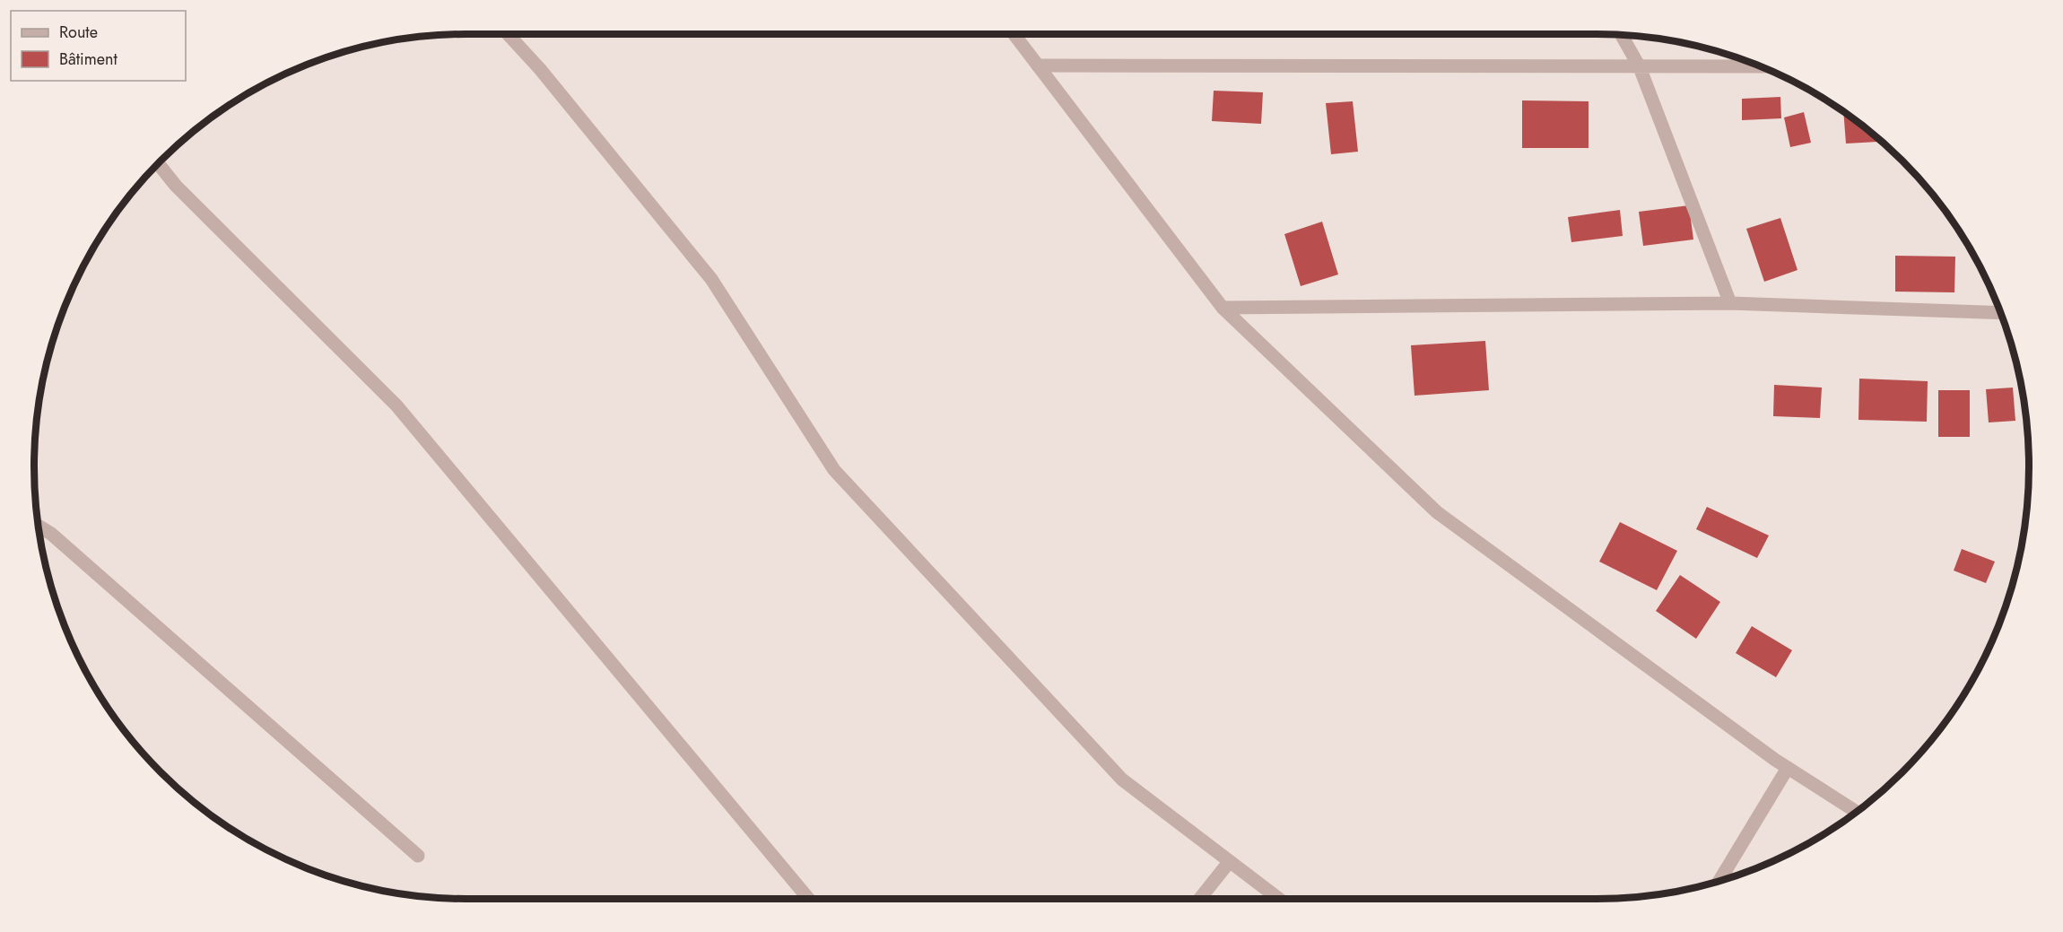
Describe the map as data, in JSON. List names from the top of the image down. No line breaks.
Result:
{"legend":["Route","Bâtiment"]}
